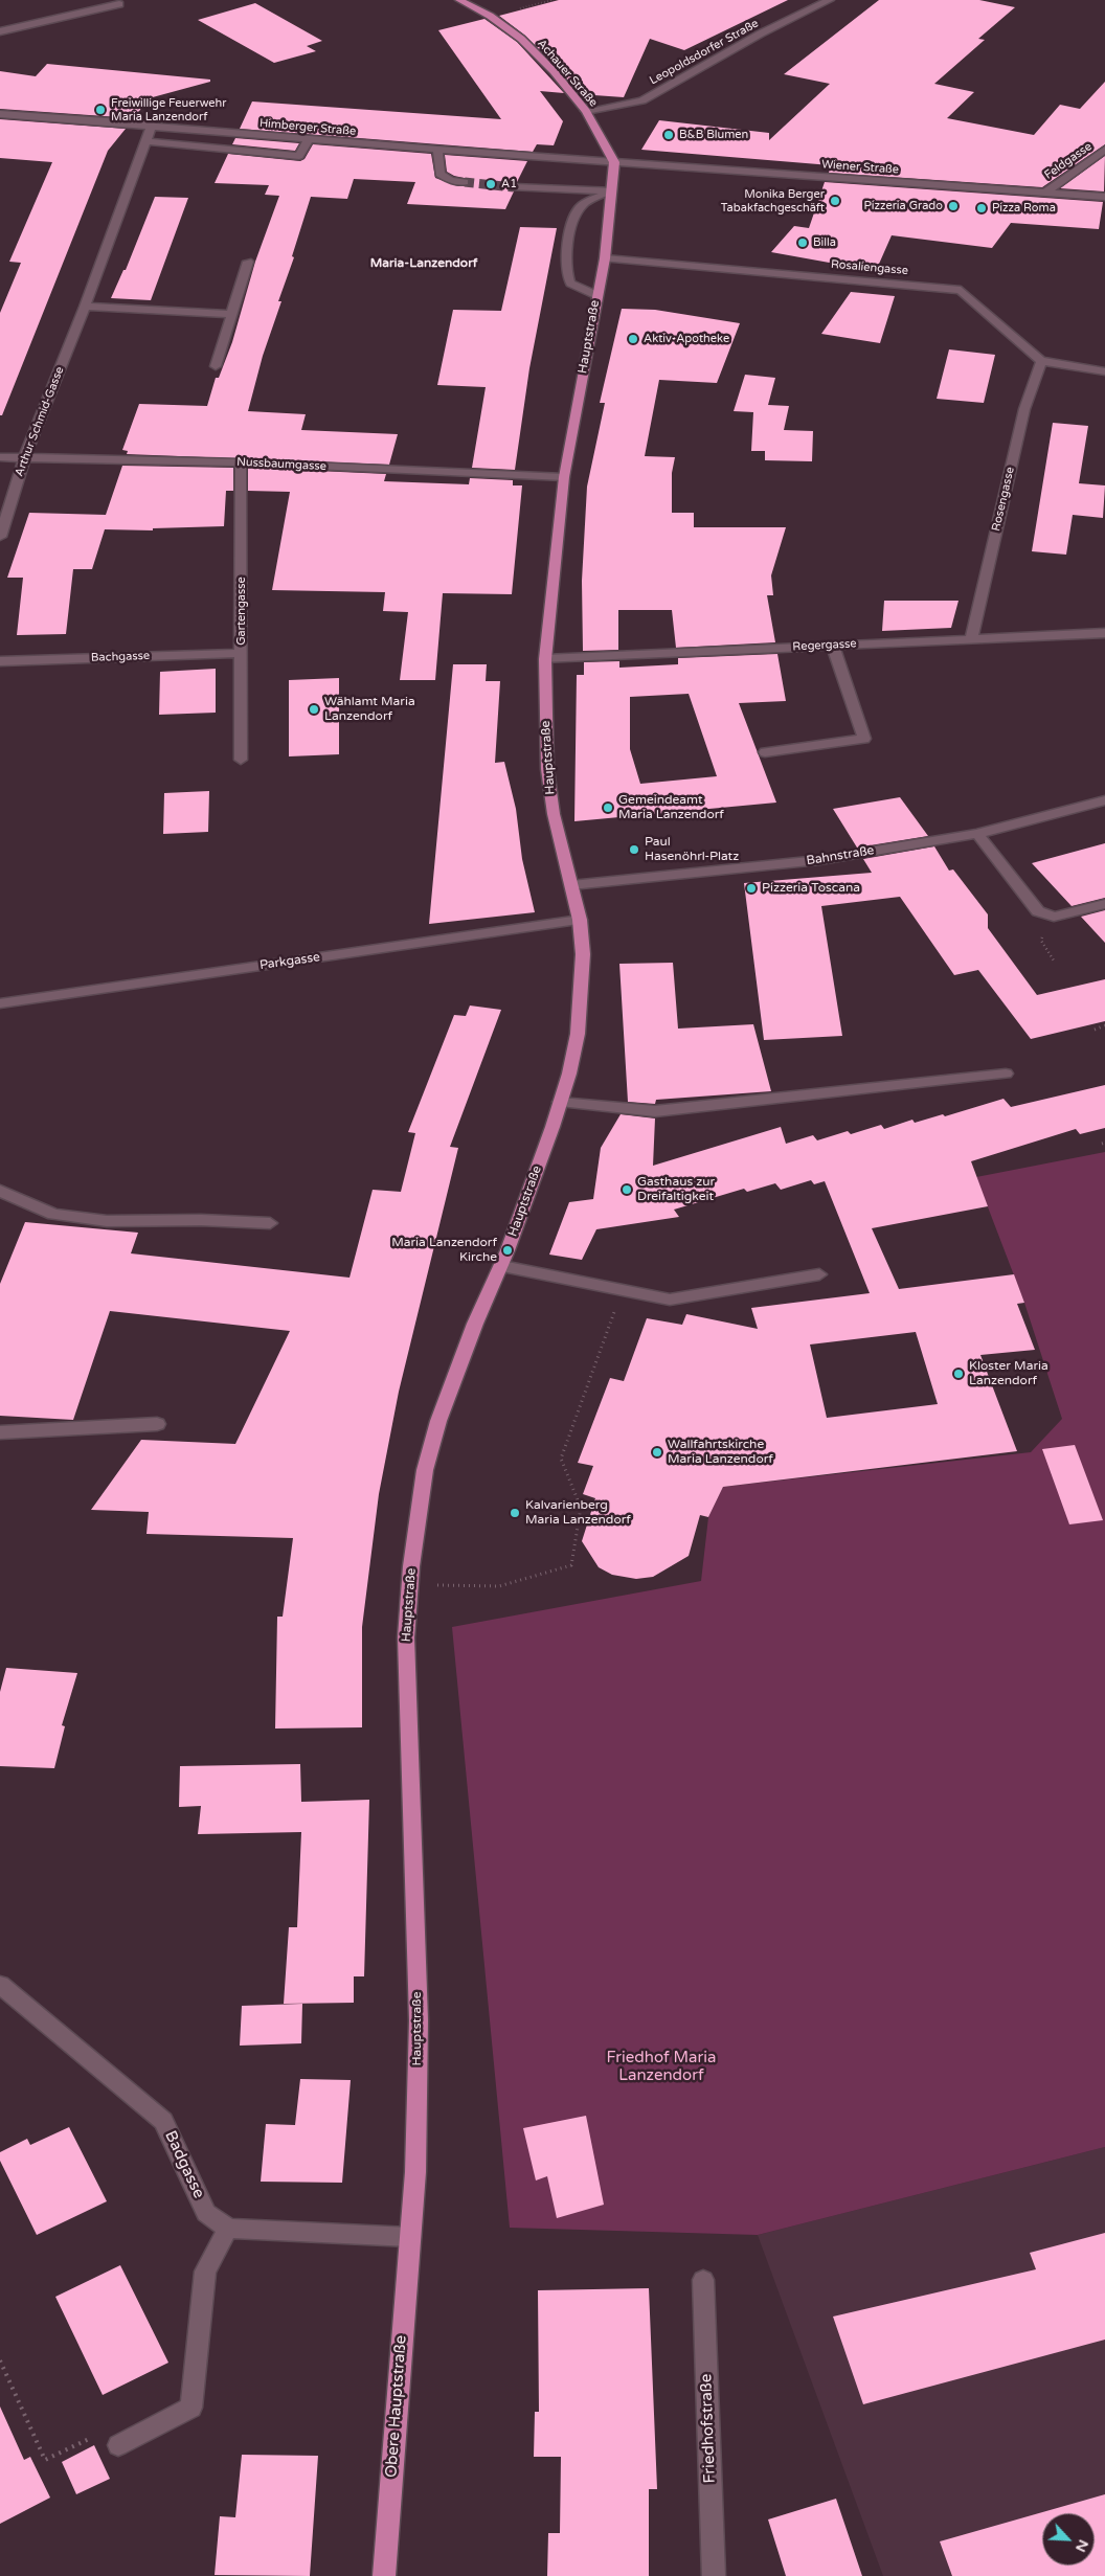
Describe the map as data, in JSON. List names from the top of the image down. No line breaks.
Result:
{"streets":{"main road":["Achauer Straße","Hauptstraße","Obere Hauptstraße"],"street":["Leopoldsdorfer Straße","Himberger Straße","Feldgasse","Wiener Straße","Rosaliengasse","Arthur Schmid-Gasse","Nussbaumgasse","Rosengasse","Gartengasse","Regergasse","Bachgasse","Bahnstraße","Parkgasse","Badgasse","Friedhofstraße"]},"crossings":[["Leopoldsdorfer Straße","Achauer Straße"],["Achauer Straße","Himberger Straße"],["Achauer Straße","Wiener Straße"],["Achauer Straße","Hauptstraße"],["Himberger Straße","Wiener Straße"],["Himberger Straße","Hauptstraße"],["Himberger Straße","Arthur Schmid-Gasse"],["Feldgasse","Wiener Straße"],["Wiener Straße","Hauptstraße"],["Rosaliengasse","Hauptstraße"],["Rosaliengasse","Rosengasse"],["Hauptstraße","Nussbaumgasse"],["Hauptstraße","Regergasse"],["Hauptstraße","Bahnstraße"],["Hauptstraße","Parkgasse"],["Hauptstraße","Obere Hauptstraße"],["Arthur Schmid-Gasse","Nussbaumgasse"],["Nussbaumgasse","Gartengasse"],["Rosengasse","Regergasse"],["Gartengasse","Bachgasse"]],"districts":["Maria-Lanzendorf"],"parks":["Friedhof Maria Lanzendorf"],"places":["Freiwillige Feuerwehr Maria Lanzendorf","B&B Blumen","A1","Monika Berger Tabakfachgeschäft","Pizzeria Grado","Pizza Roma","Billa","Aktiv-Apotheke","Wählamt Maria Lanzendorf","Gemeindeamt Maria Lanzendorf","Paul Hasenöhrl-Platz","Pizzeria Toscana","Gasthaus zur Dreifaltigkeit","Maria Lanzendorf Kirche","Kloster Maria Lanzendorf","Wallfahrtskirche Maria Lanzendorf","Kalvarienberg Maria Lanzendorf"],"north":"bottom right"}
